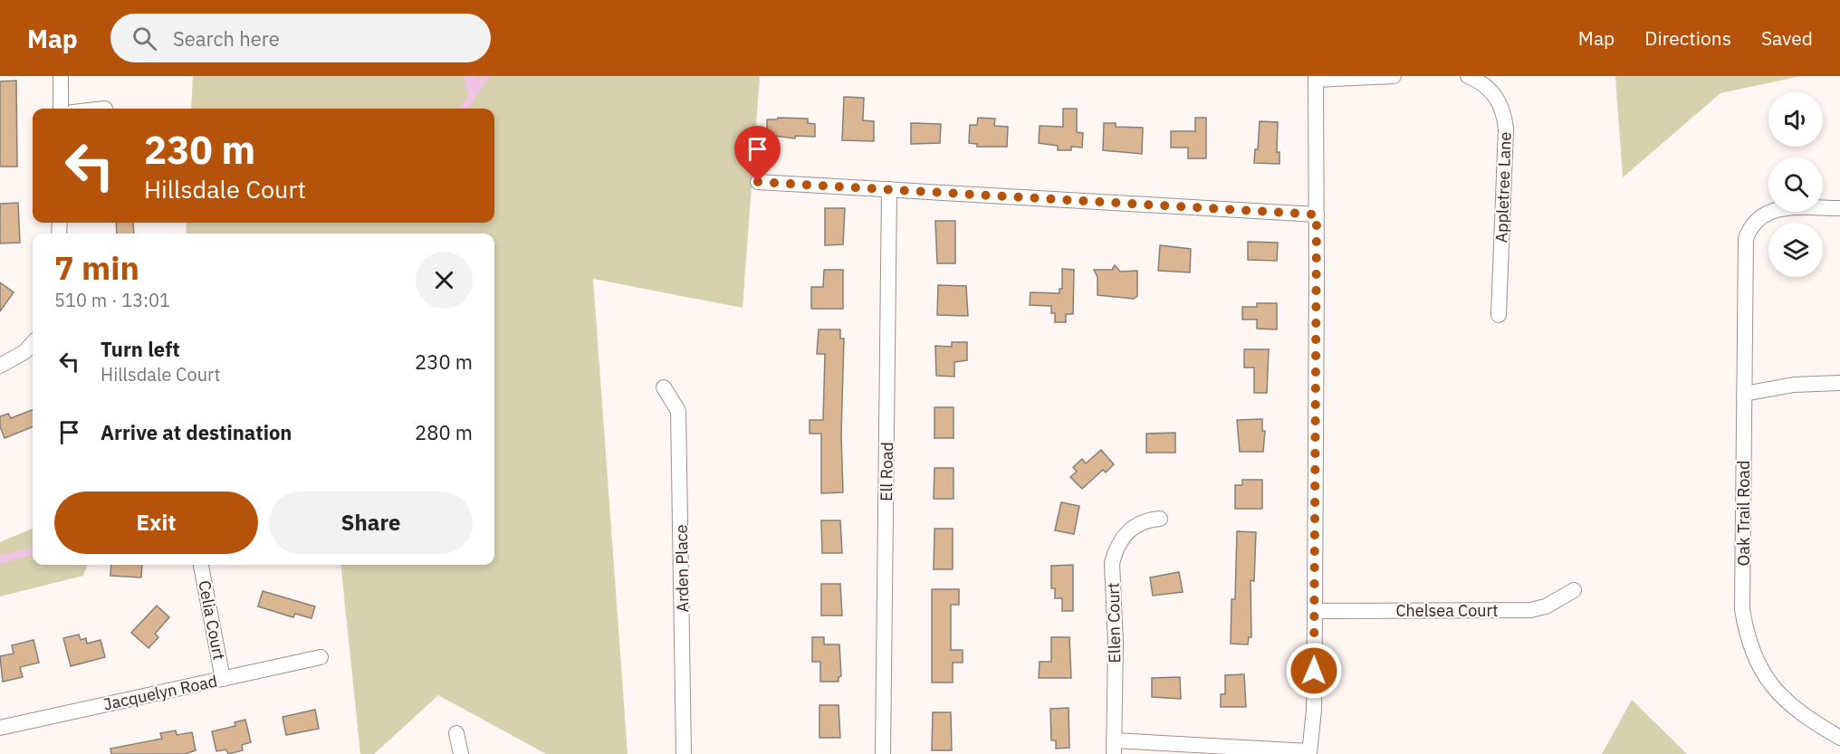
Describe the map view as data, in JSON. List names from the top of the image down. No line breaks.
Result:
{"streets":{"street":["Appletree Lane","Ell Road","Oak Trail Road","Arden Place","Chelsea Court","Celia Court","Ellen Court","Jacquelyn Road"]},"crossings":[["Celia Court","Jacquelyn Road"]],"page":{"header":"Map","search":"Search here","nav":["Map","Directions","Saved"],"turn":["230 m","Hillsdale Court"],"heading":["7 min","510 m · 13:01"],"list":[{"name":"Turn left","note":"Hillsdale Court","value":"230 m"},{"name":"Arrive at destination","value":"280 m"}],"buttons":["Exit","Share"]}}
